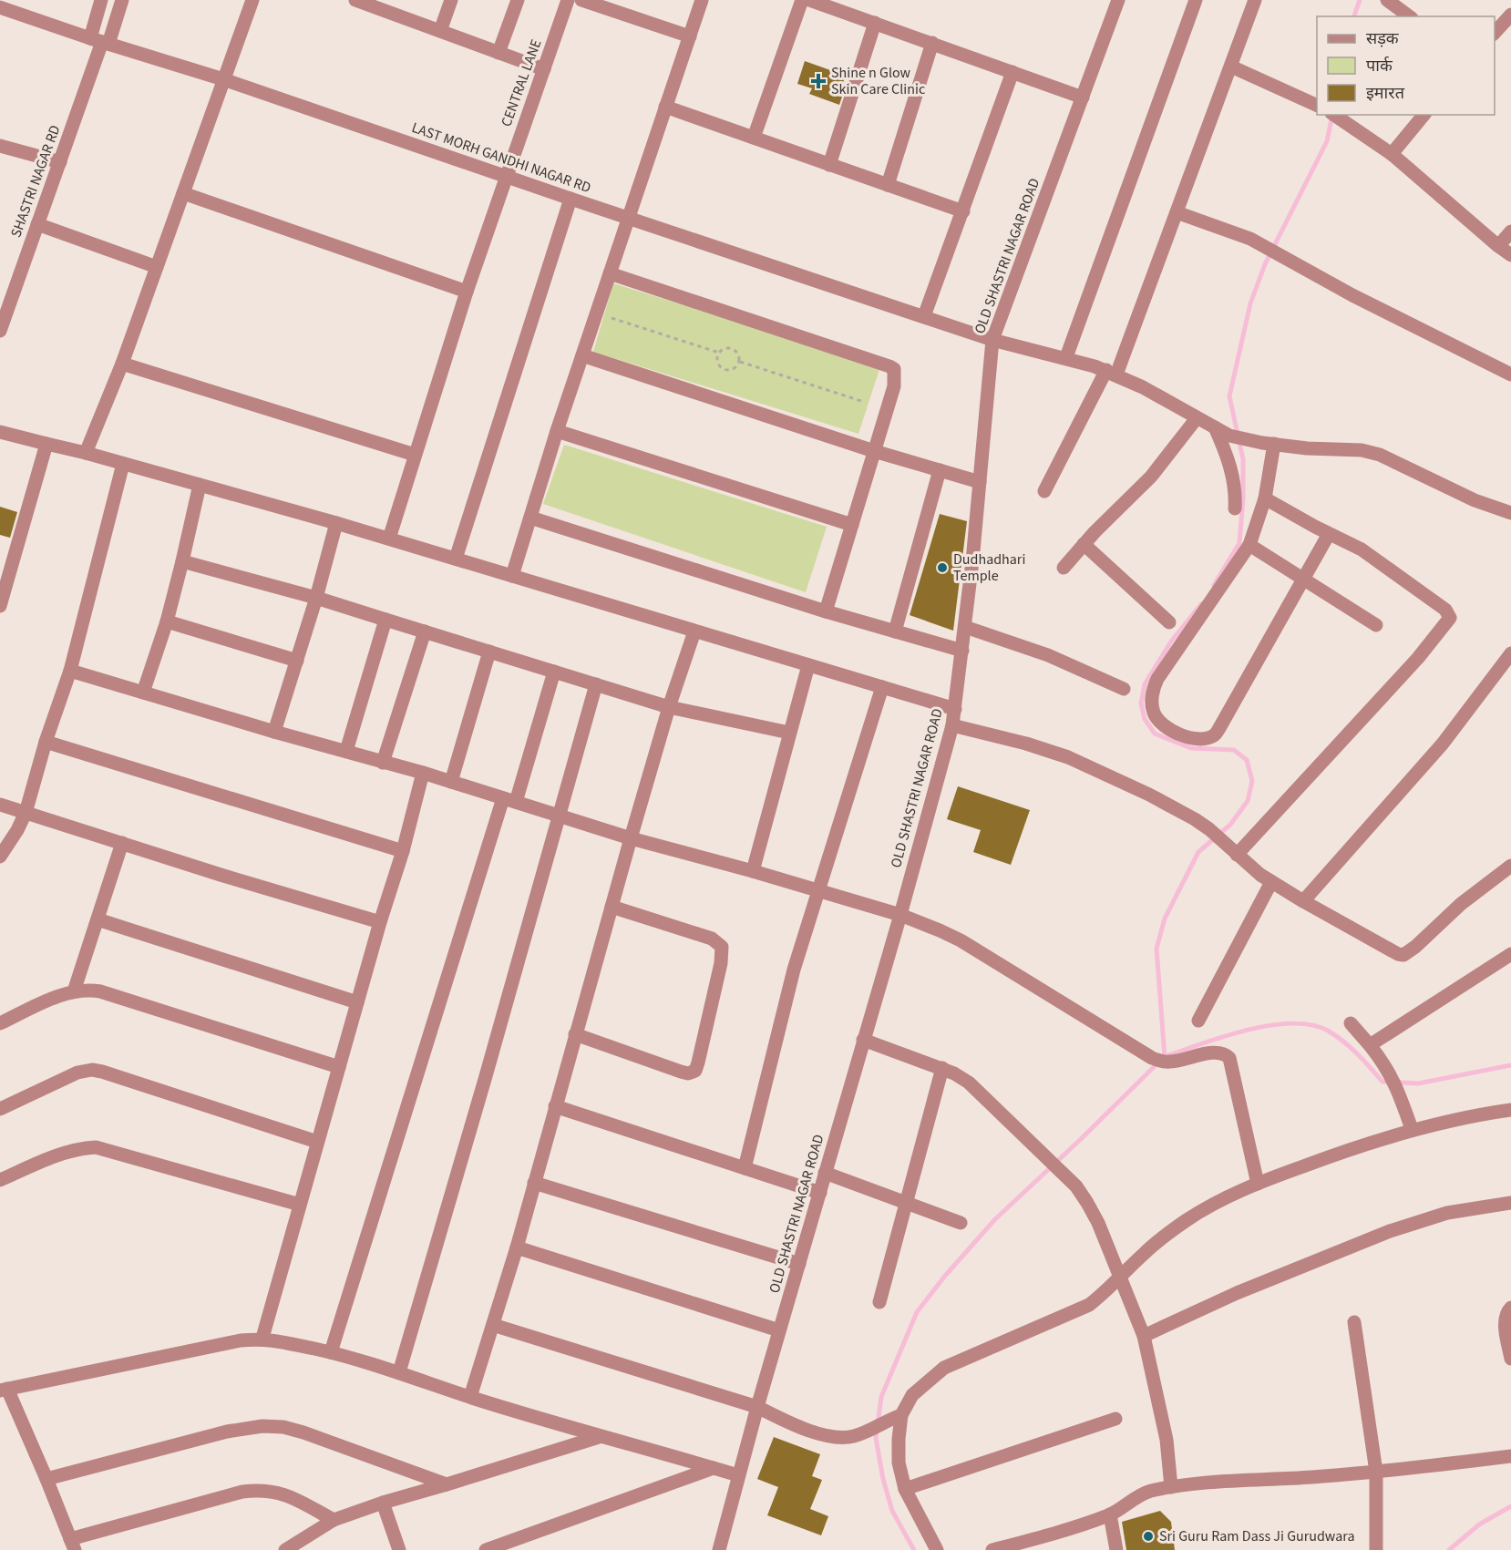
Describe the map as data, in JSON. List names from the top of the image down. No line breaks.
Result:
{"streets":{"street":["CENTRAL LANE","LAST MORH GANDHI NAGAR RD","SHASTRI NAGAR RD","OLD SHASTRI NAGAR ROAD"]},"crossings":[["CENTRAL LANE","LAST MORH GANDHI NAGAR RD"],["LAST MORH GANDHI NAGAR RD","SHASTRI NAGAR RD"],["LAST MORH GANDHI NAGAR RD","OLD SHASTRI NAGAR ROAD"]],"places":{"health":["Shine n Glow Skin Care Clinic"],"other":["Dudhadhari Temple","Sri Guru Ram Dass Ji Gurudwara"]},"legend":["सड़क","पार्क","इमारत"]}
